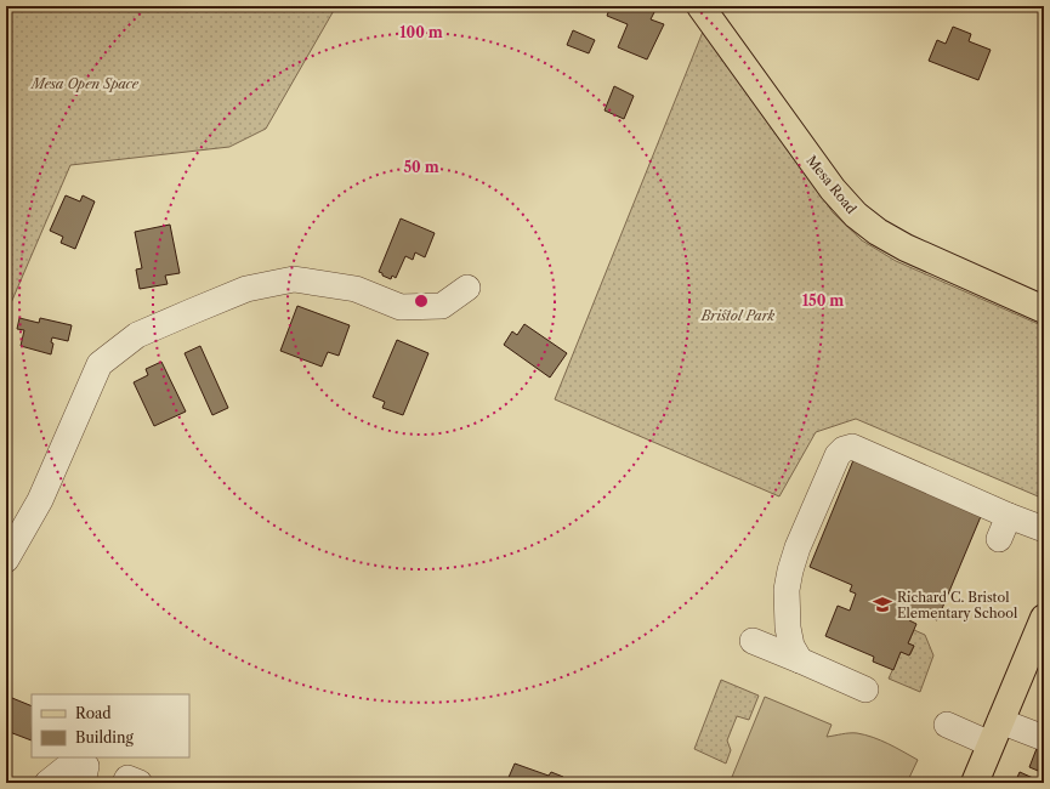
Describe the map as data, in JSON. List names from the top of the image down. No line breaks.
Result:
{"streets":{"main road":["Mesa Road"]},"parks":["Mesa Open Space","Bristol Park"],"places":{"school or university":["Richard C. Bristol Elementary School"]},"legend":["Road","Building"],"rings":["100 m","50 m","150 m"]}
